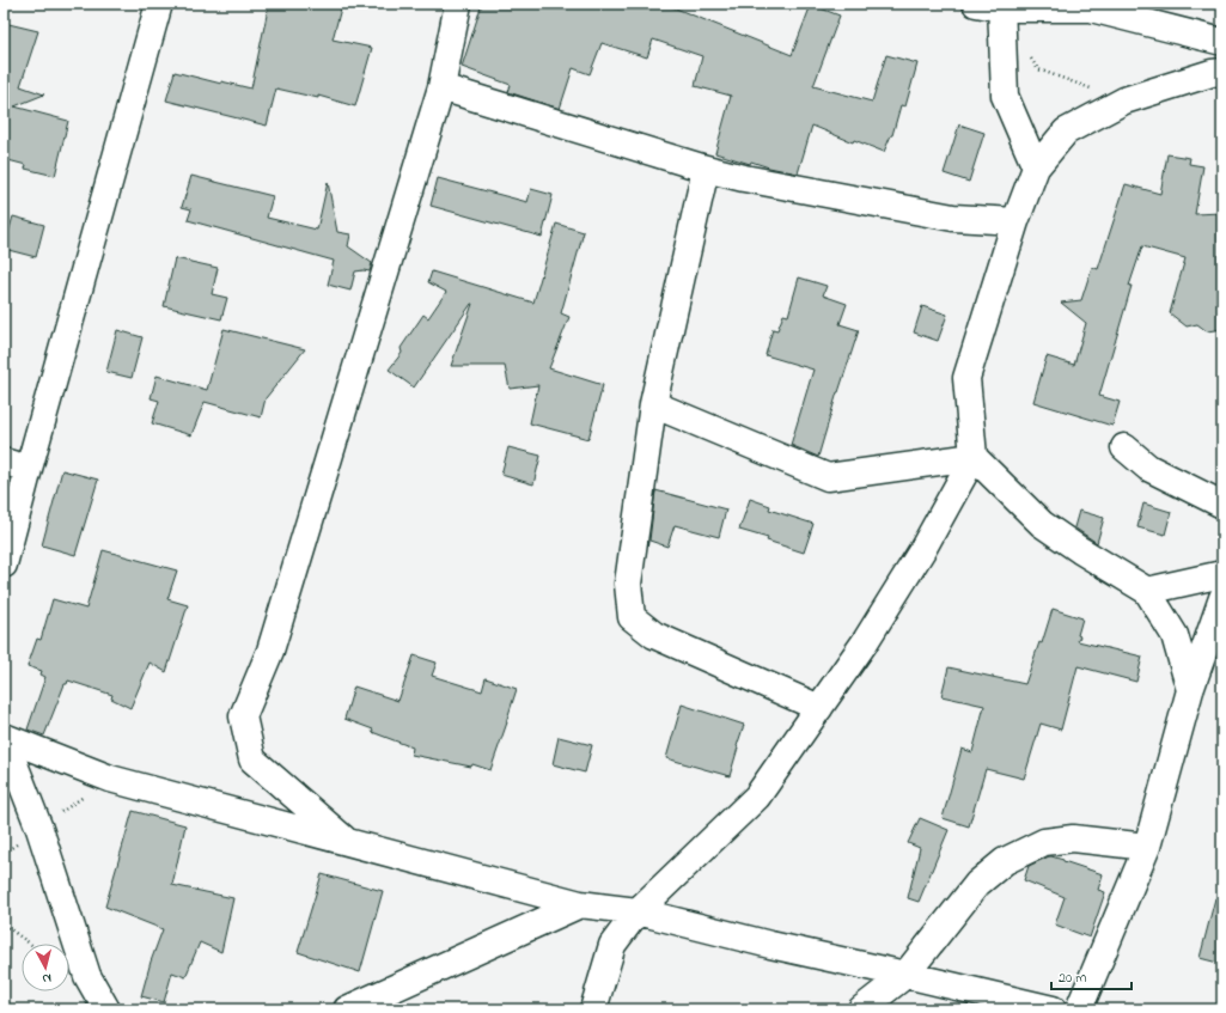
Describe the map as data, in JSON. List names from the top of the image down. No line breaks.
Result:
{"scale_bar":"20 m","north":"bottom"}
